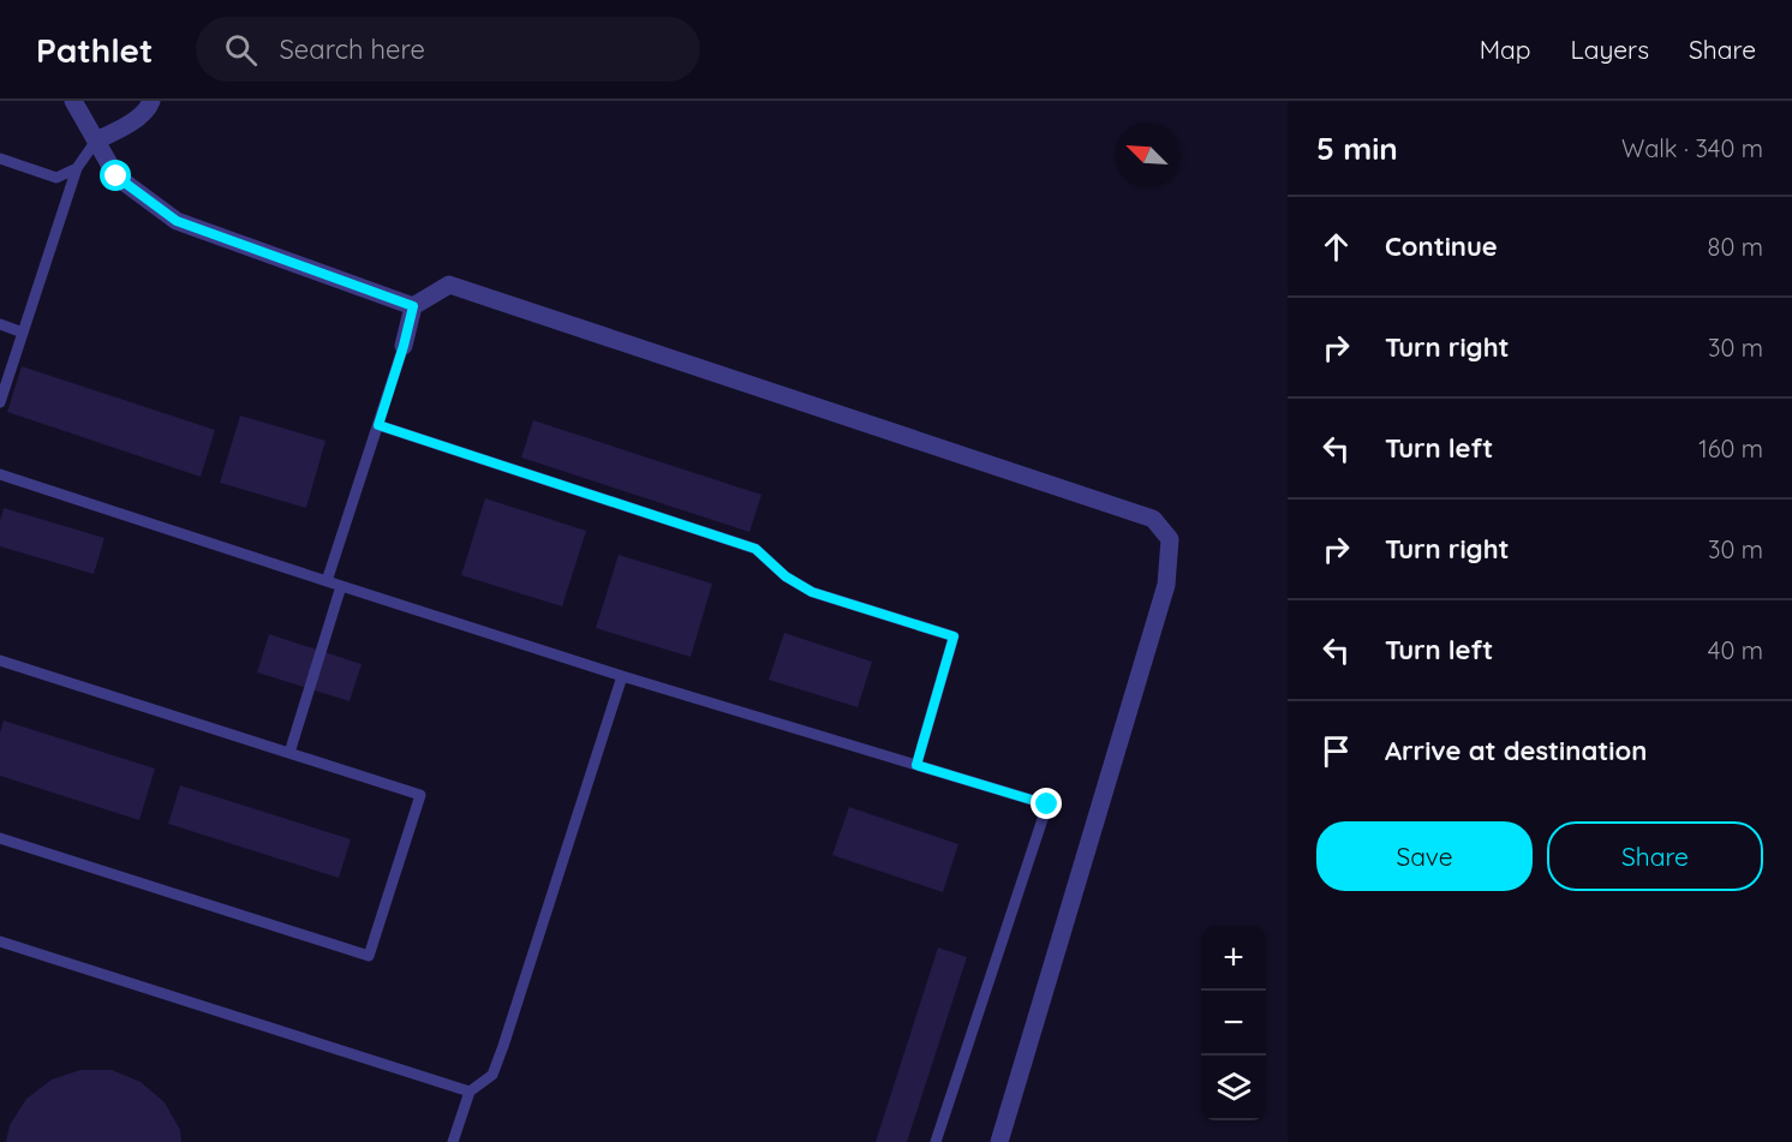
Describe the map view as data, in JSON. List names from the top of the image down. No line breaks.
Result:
{"north":"top left","page":{"header":"Pathlet","search":"Search here","nav":["Map","Layers","Share"],"heading":["5 min","Walk · 340 m"],"list":[["Continue","80 m"],["Turn right","30 m"],["Turn left","160 m"],["Turn right","30 m"],["Turn left","40 m"],"Arrive at destination"],"buttons":["Save","Share"],"map_buttons":["+","−"]}}
